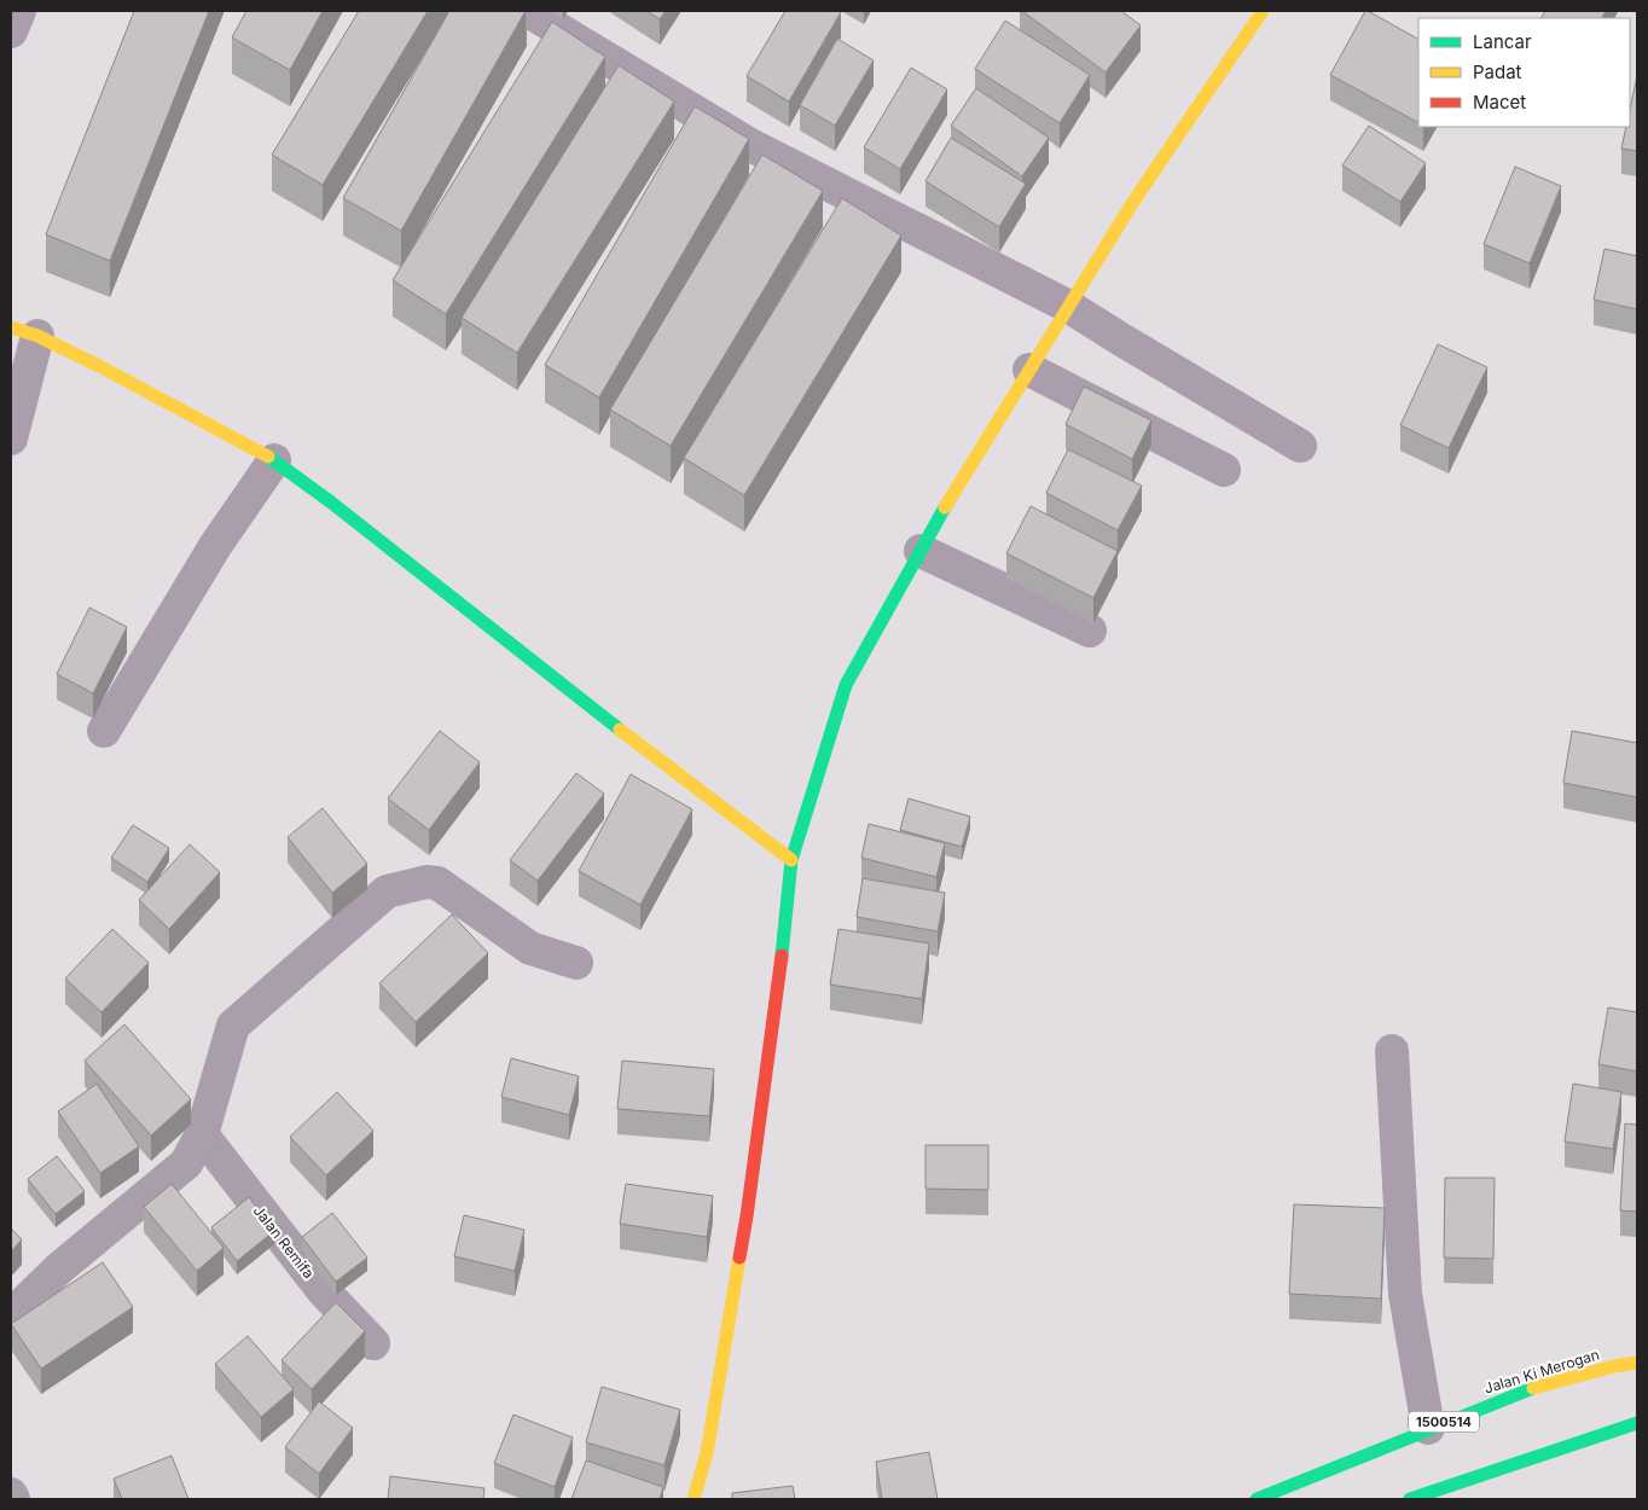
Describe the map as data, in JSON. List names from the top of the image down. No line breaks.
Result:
{"streets":{"main road":["Jalan Ki Merogan","1500514"],"street":["Jalan Remifa"]},"legend":["Lancar","Padat","Macet"]}
